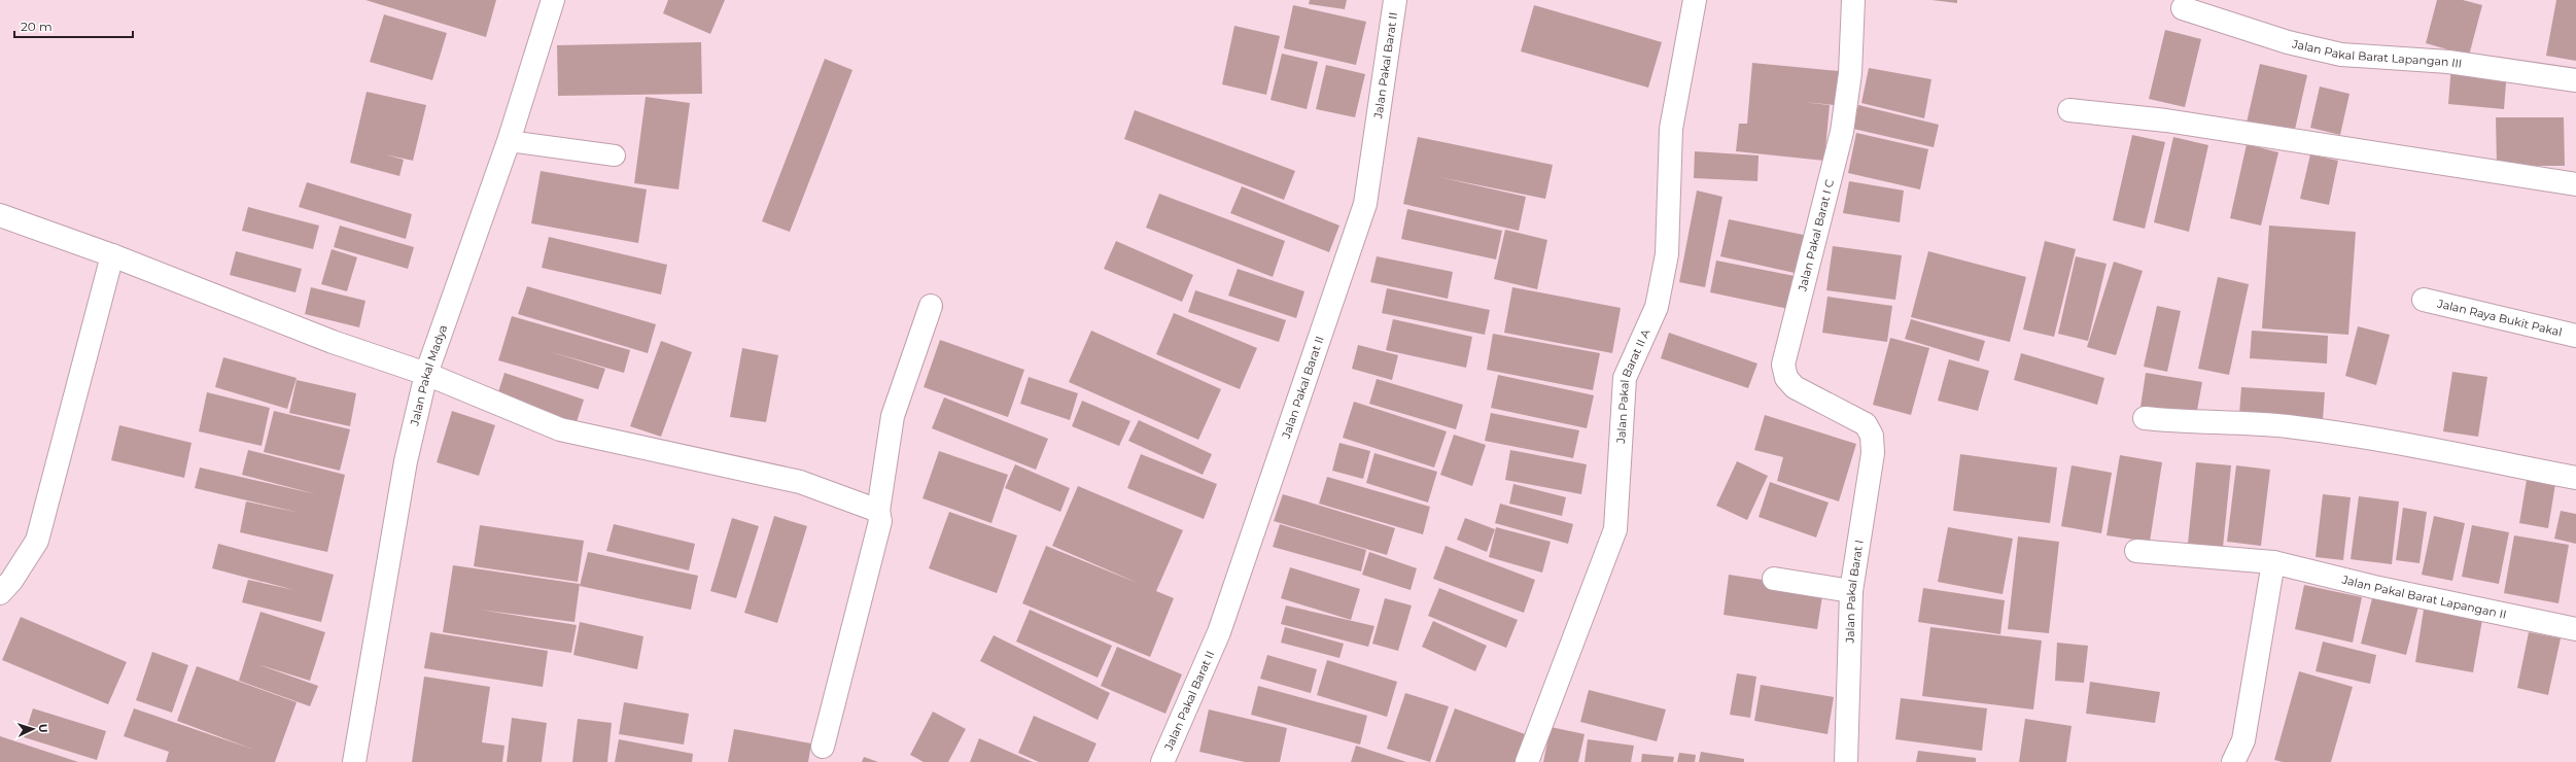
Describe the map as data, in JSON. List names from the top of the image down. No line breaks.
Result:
{"streets":{"street":["Jalan Pakal Barat Lapangan III","Jalan Pakal Barat II","Jalan Pakal Barat I C","Jalan Raya Bukit Pakal","Jalan Pakal Madya","Jalan Pakal Barat II A","Jalan Pakal Barat I","Jalan Pakal Barat Lapangan II"]},"crossings":[["Jalan Pakal Barat I C","Jalan Pakal Barat I"]],"scale_bar":"20 m","north":"right"}
